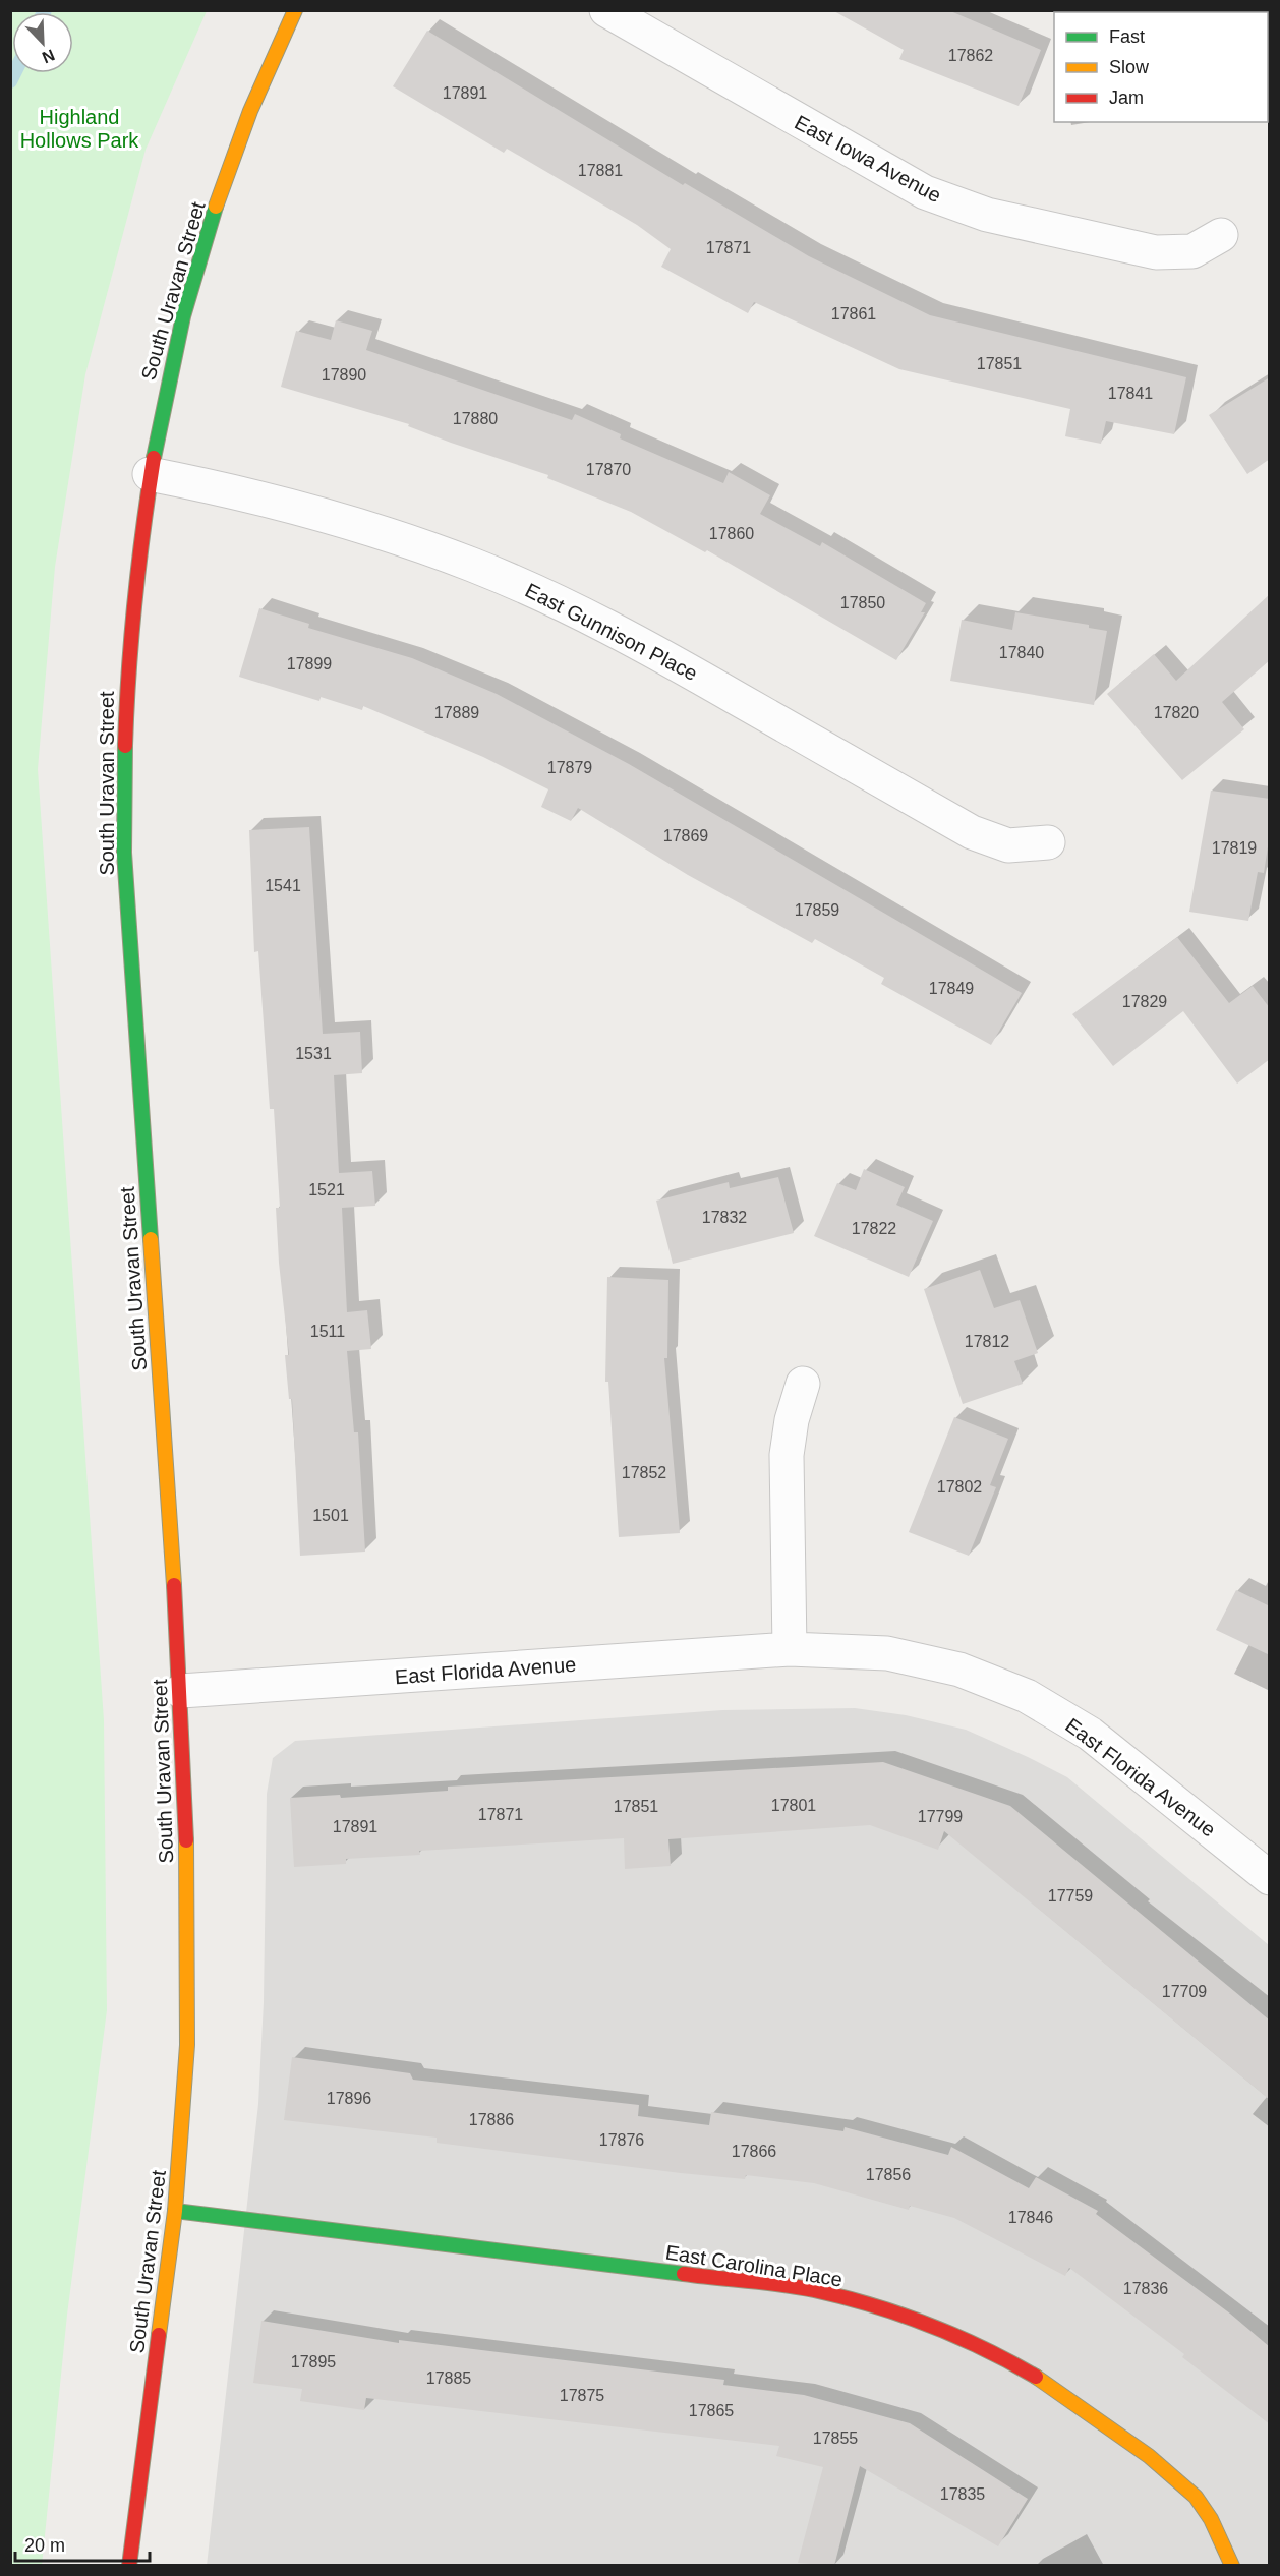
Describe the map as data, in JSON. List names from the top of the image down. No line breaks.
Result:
{"streets":{"street":["East Iowa Avenue","South Uravan Street","East Gunnison Place","East Florida Avenue","East Carolina Place"]},"crossings":[["South Uravan Street","East Gunnison Place"],["South Uravan Street","East Florida Avenue"],["South Uravan Street","East Carolina Place"]],"parks":["Highland Hollows Park"],"house_numbers":["17862","17891","17881","17871","17861","17851","17890","17841","17880","17870","17860","17850","17840","17899","17889","17820","17879","17869","17819","1541","17859","17849","17829","1531","1521","17832","17822","1511","17812","17852","17802","1501","17801","17851","17871","17799","17891","17759","17709","17896","17886","17876","17866","17856","17846","17836","17895","17885","17875","17865","17855","17835"],"legend":["Fast","Slow","Jam"],"scale_bar":"20 m","north":"bottom right"}
